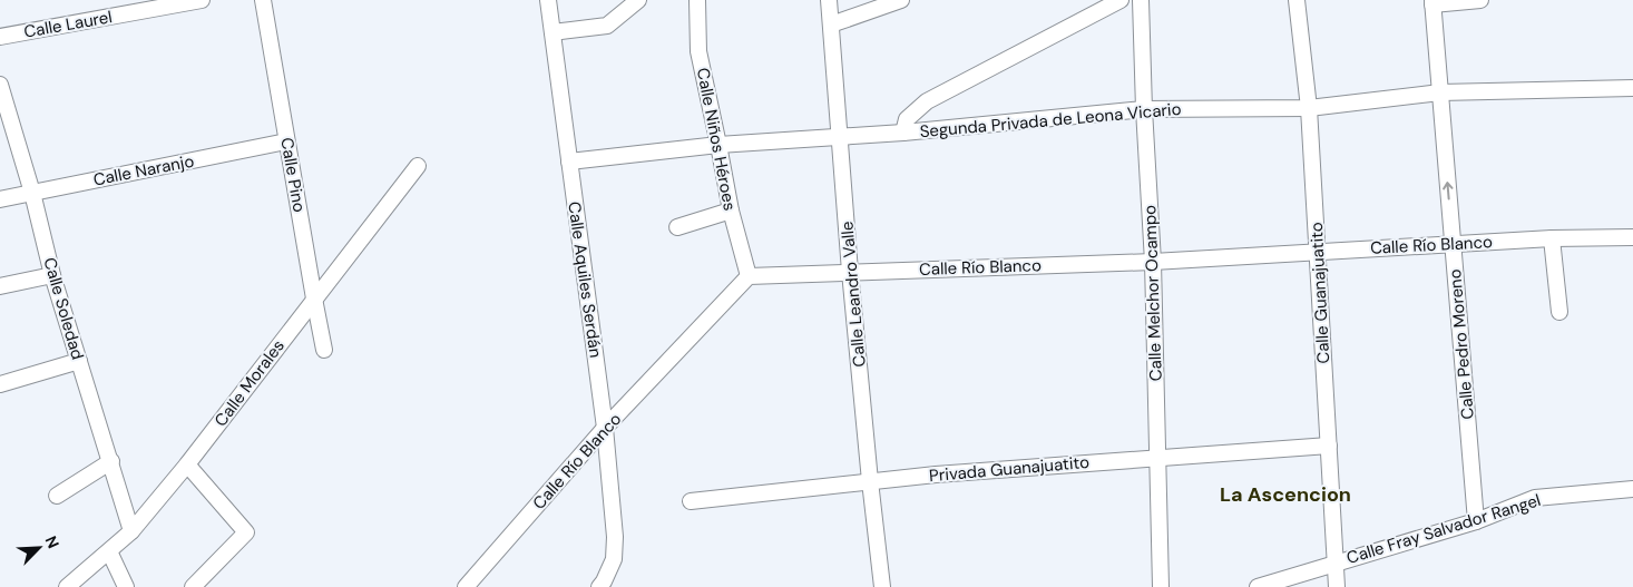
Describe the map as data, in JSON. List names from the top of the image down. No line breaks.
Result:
{"streets":{"street":["Calle Laurel","Segunda Privada de Leona Vicario","Calle Niños Héroes","Calle Naranjo","Calle Pino","Calle Río Blanco","Calle Aquiles Serdán","Calle Melchor Ocampo","Calle Guanajuatito","Calle Leandro Valle","Calle Soledad","Calle Pedro Moreno","Calle Morales","Privada Guanajuatito","Calle Fray Salvador Rangel"]},"crossings":[["Segunda Privada de Leona Vicario","Calle Niños Héroes"],["Segunda Privada de Leona Vicario","Calle Aquiles Serdán"],["Segunda Privada de Leona Vicario","Calle Melchor Ocampo"],["Segunda Privada de Leona Vicario","Calle Guanajuatito"],["Segunda Privada de Leona Vicario","Calle Leandro Valle"],["Segunda Privada de Leona Vicario","Calle Pedro Moreno"],["Calle Niños Héroes","Calle Río Blanco"],["Calle Naranjo","Calle Pino"],["Calle Naranjo","Calle Soledad"],["Calle Pino","Calle Morales"],["Calle Río Blanco","Calle Aquiles Serdán"],["Calle Río Blanco","Calle Melchor Ocampo"],["Calle Río Blanco","Calle Guanajuatito"],["Calle Río Blanco","Calle Leandro Valle"],["Calle Río Blanco","Calle Pedro Moreno"],["Calle Melchor Ocampo","Privada Guanajuatito"],["Calle Guanajuatito","Privada Guanajuatito"],["Calle Guanajuatito","Calle Fray Salvador Rangel"],["Calle Leandro Valle","Privada Guanajuatito"],["Calle Soledad","Calle Morales"],["Calle Pedro Moreno","Calle Fray Salvador Rangel"]],"districts":["La Ascencion"],"north":"top right"}
